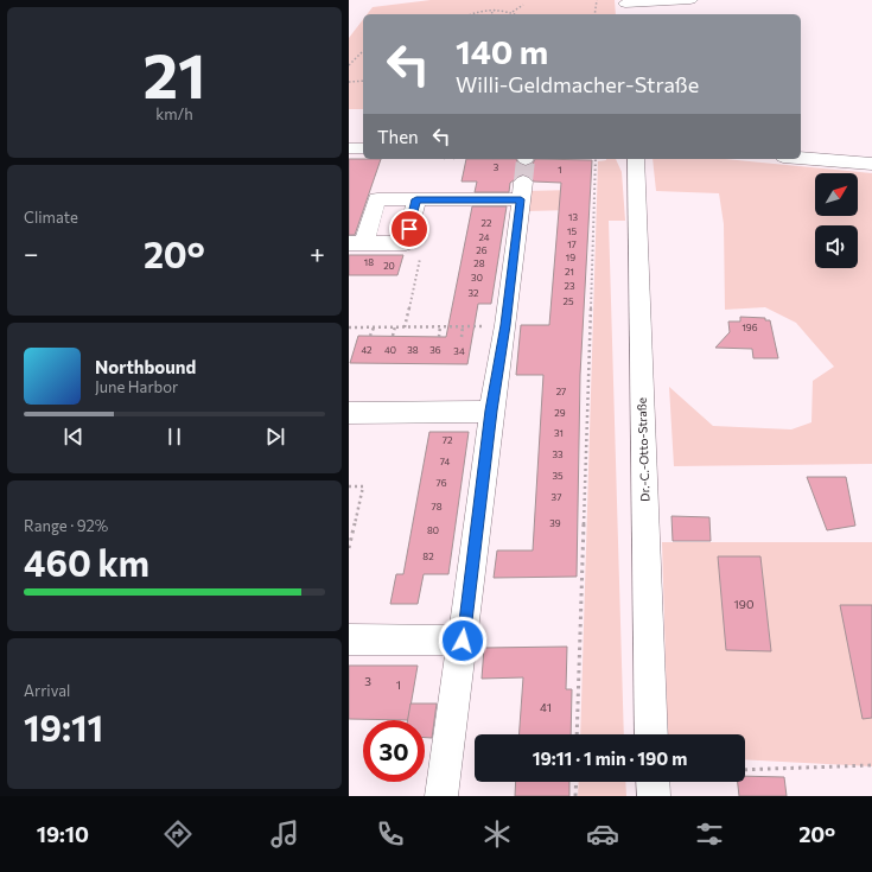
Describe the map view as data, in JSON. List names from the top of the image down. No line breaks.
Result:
{"streets":{"street":["Dr.-C.-Otto-Straße"]},"house_numbers":["3","1","13","22","15","24","17","26","19","18","28","20","21","30","23","32","25","196","42","40","38","36","34","27","29","31","72","33","74","35","76","37","78","39","80","82","190","3","1","41"],"north":"top right","page":{"tile":[["21","km/h"],"Climate",["Range · 92%","460 km"],["Arrival","19:11"]],"turn":["140 m","Willi-Geldmacher-Straße"],"then":"Then","heat":["−","20°","+"],"song":["Northbound","June Harbor"],"limit":"30","trip":"19:11 · 1 min · 190 m","tabs":["19:10","20°"]}}
